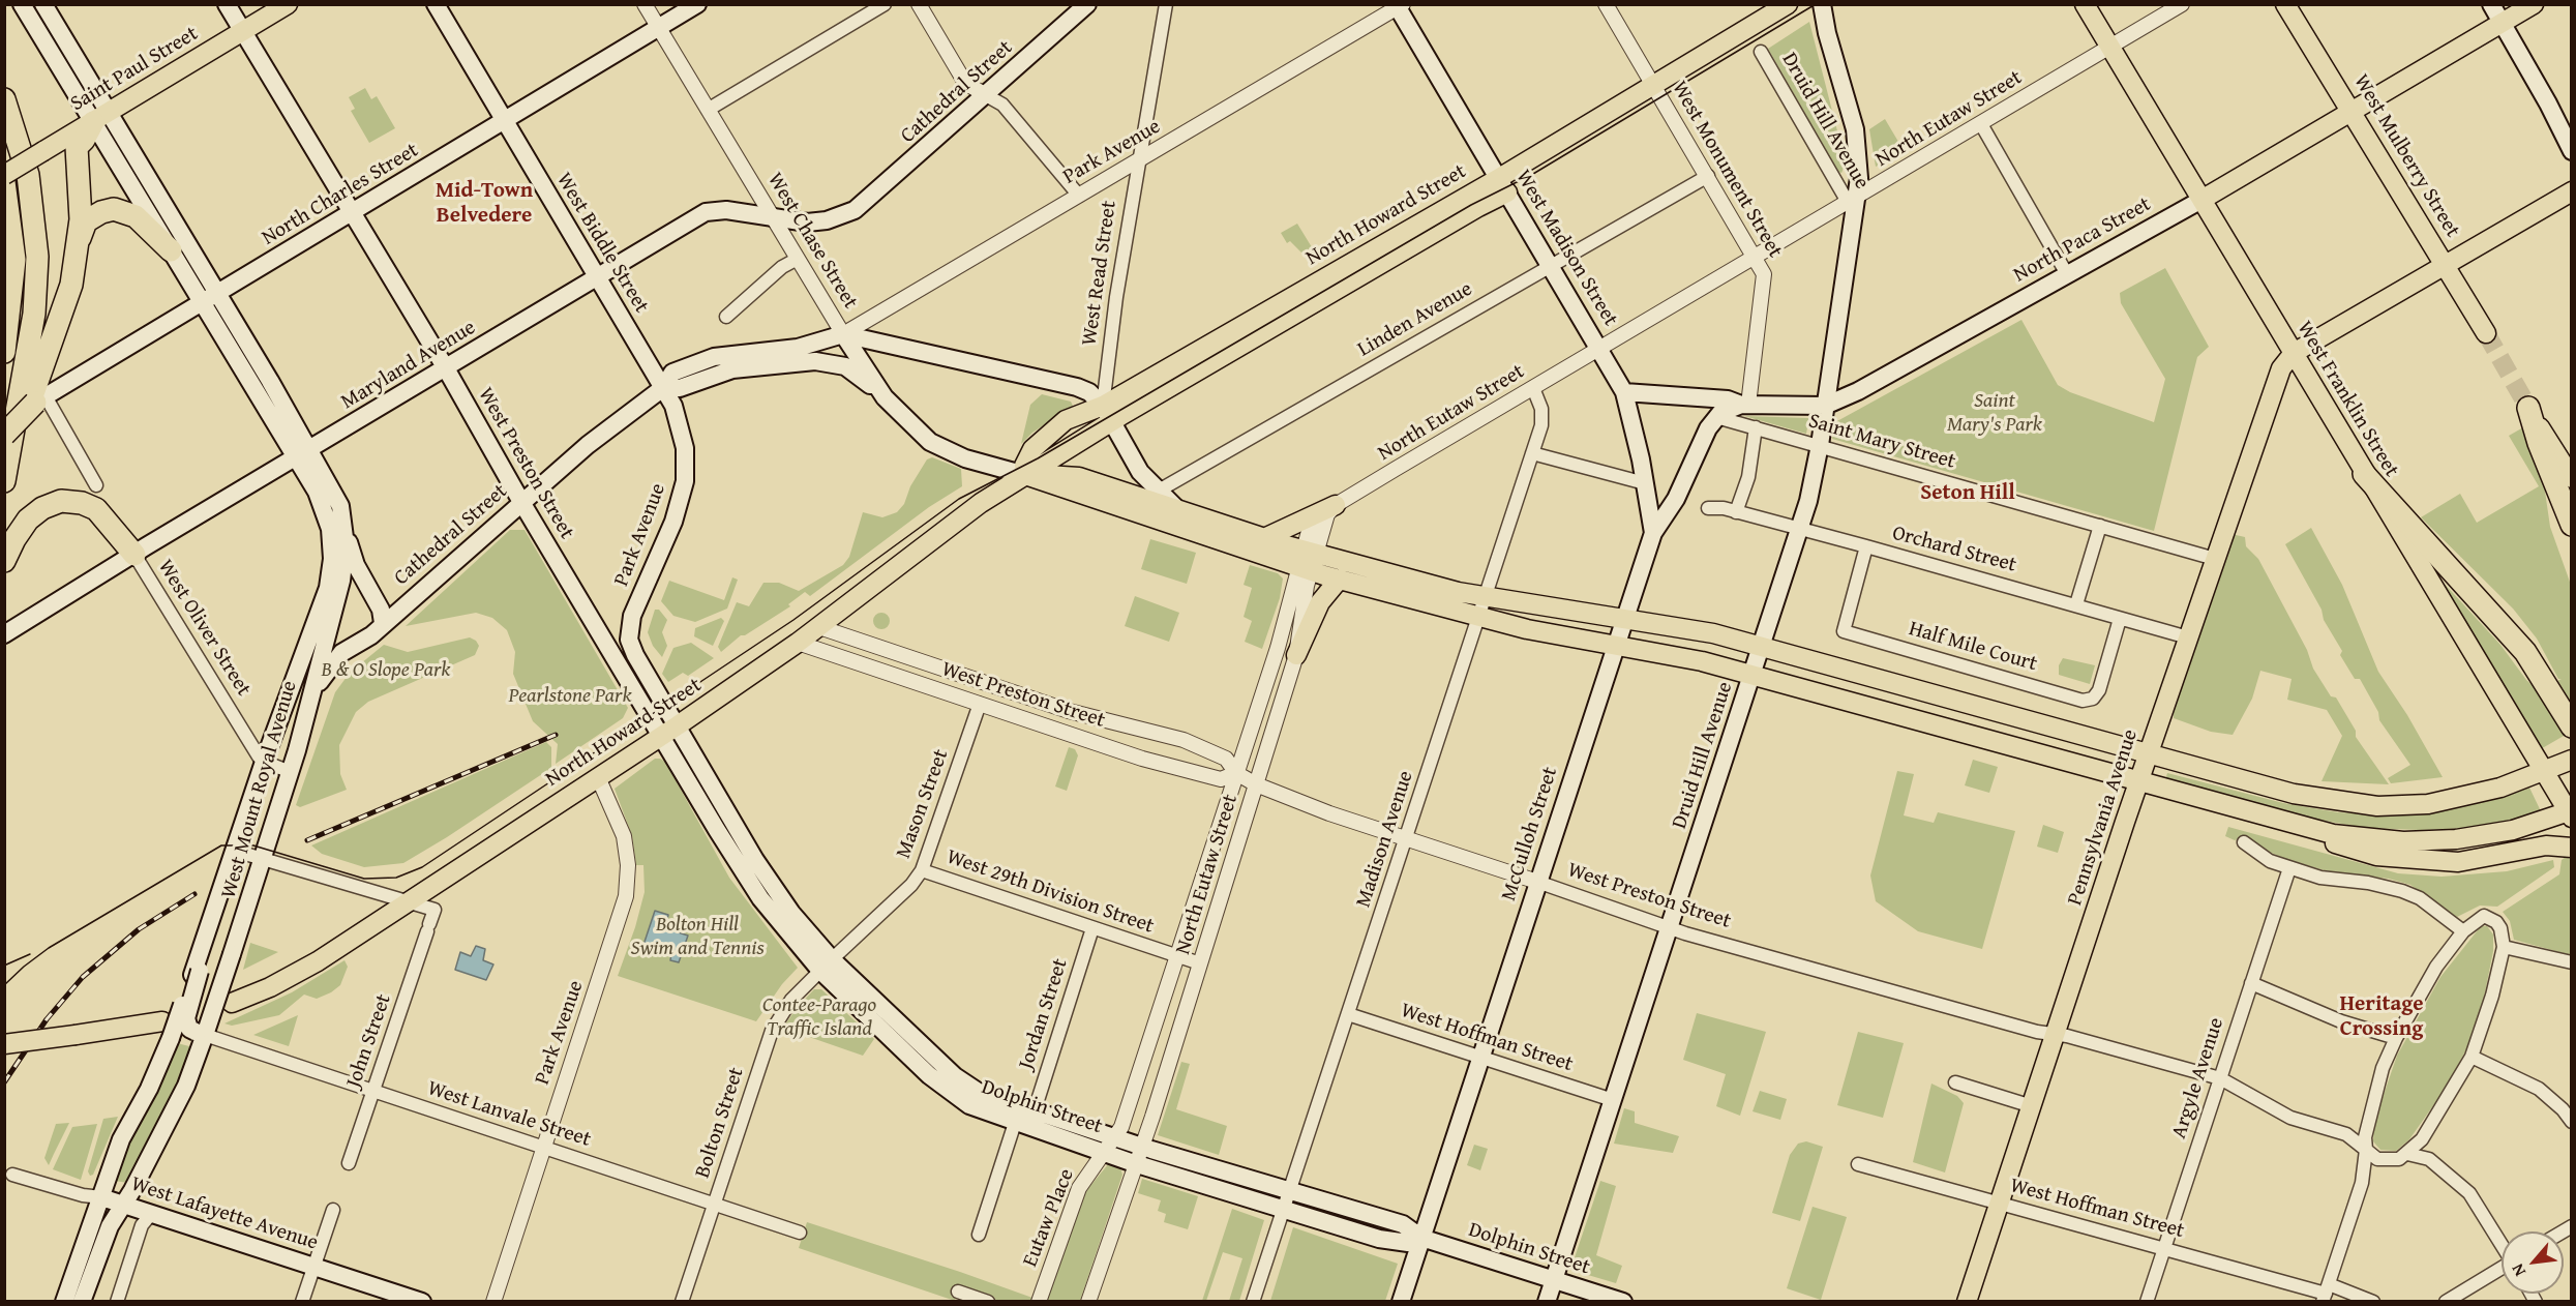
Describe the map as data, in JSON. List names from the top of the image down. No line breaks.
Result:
{"streets":{"main road":["Saint Paul Street","Cathedral Street","Druid Hill Avenue","Park Avenue","West Mulberry Street","North Charles Street","North Howard Street","North Paca Street","West Chase Street","West Biddle Street","West Madison Street","Maryland Avenue","West Franklin Street","West Preston Street","West Mount Royal Avenue","Pennsylvania Avenue","McCulloh Street","Dolphin Street","West Lafayette Avenue"],"street":["North Eutaw Street","West Monument Street","West Read Street","Linden Avenue","Saint Mary Street","Orchard Street","West Oliver Street","Half Mile Court","Mason Street","Madison Avenue","West 29th Division Street","Jordan Street","West Hoffman Street","John Street","Argyle Avenue","West Lanvale Street","Bolton Street","Eutaw Place"]},"crossings":[["Saint Paul Street","West Preston Street"],["Cathedral Street","Park Avenue"],["Cathedral Street","West Chase Street"],["Cathedral Street","West Biddle Street"],["Cathedral Street","Maryland Avenue"],["Cathedral Street","West Preston Street"],["Cathedral Street","West Mount Royal Avenue"],["North Eutaw Street","Druid Hill Avenue"],["North Eutaw Street","West Monument Street"],["North Eutaw Street","West Madison Street"],["North Eutaw Street","West Franklin Street"],["North Eutaw Street","West Preston Street"],["North Eutaw Street","Madison Avenue"],["North Eutaw Street","West 29th Division Street"],["North Eutaw Street","Dolphin Street"],["North Eutaw Street","Eutaw Place"],["Druid Hill Avenue","North Paca Street"],["Druid Hill Avenue","Saint Mary Street"],["Druid Hill Avenue","West Preston Street"],["Druid Hill Avenue","Orchard Street"],["Druid Hill Avenue","West Hoffman Street"],["Druid Hill Avenue","Dolphin Street"],["Park Avenue","North Howard Street"],["Park Avenue","West Chase Street"],["Park Avenue","West Biddle Street"],["Park Avenue","West Madison Street"],["Park Avenue","West Read Street"],["Park Avenue","Dolphin Street"],["Park Avenue","West Lanvale Street"],["West Mulberry Street","North Paca Street"],["West Monument Street","North Howard Street"],["West Monument Street","North Paca Street"],["West Monument Street","Linden Avenue"],["North Charles Street","West Chase Street"],["North Charles Street","West Biddle Street"],["North Charles Street","West Preston Street"],["North Charles Street","West Mount Royal Avenue"],["North Howard Street","West Chase Street"],["North Howard Street","West Madison Street"],["North Howard Street","West Read Street"],["North Howard Street","West Preston Street"],["North Howard Street","John Street"],["North Howard Street","Dolphin Street"],["North Paca Street","West Madison Street"],["North Paca Street","West Franklin Street"],["West Chase Street","West Read Street"],["West Chase Street","Maryland Avenue"],["West Biddle Street","Maryland Avenue"],["West Madison Street","Linden Avenue"],["West Madison Street","McCulloh Street"],["Maryland Avenue","West Preston Street"],["Maryland Avenue","West Oliver Street"],["Maryland Avenue","West Mount Royal Avenue"],["West Franklin Street","Pennsylvania Avenue"],["Saint Mary Street","Pennsylvania Avenue"],["Saint Mary Street","McCulloh Street"],["West Preston Street","Mason Street"],["West Preston Street","Pennsylvania Avenue"],["West Preston Street","McCulloh Street"],["West Preston Street","Madison Avenue"],["West Preston Street","Argyle Avenue"],["West Preston Street","Dolphin Street"],["Orchard Street","Half Mile Court"],["Orchard Street","Pennsylvania Avenue"],["West Oliver Street","West Mount Royal Avenue"],["West Mount Royal Avenue","West Lanvale Street"],["West Mount Royal Avenue","West Lafayette Avenue"],["Mason Street","West 29th Division Street"],["Mason Street","Dolphin Street"],["Mason Street","Bolton Street"],["Pennsylvania Avenue","West Hoffman Street"],["McCulloh Street","West Hoffman Street"],["McCulloh Street","Dolphin Street"],["Madison Avenue","West Hoffman Street"],["Madison Avenue","Dolphin Street"],["West 29th Division Street","Jordan Street"],["Jordan Street","Dolphin Street"],["West Hoffman Street","Argyle Avenue"],["John Street","West Lanvale Street"],["Dolphin Street","Bolton Street"],["Dolphin Street","Eutaw Place"],["West Lanvale Street","Bolton Street"]],"districts":["Mid-Town Belvedere","Seton Hill","Heritage Crossing"],"parks":["Saint Mary's Park","B & O Slope Park","Pearlstone Park","Bolton Hill Swim and Tennis","Contee-Parago Traffic Island"],"north":"bottom left"}
